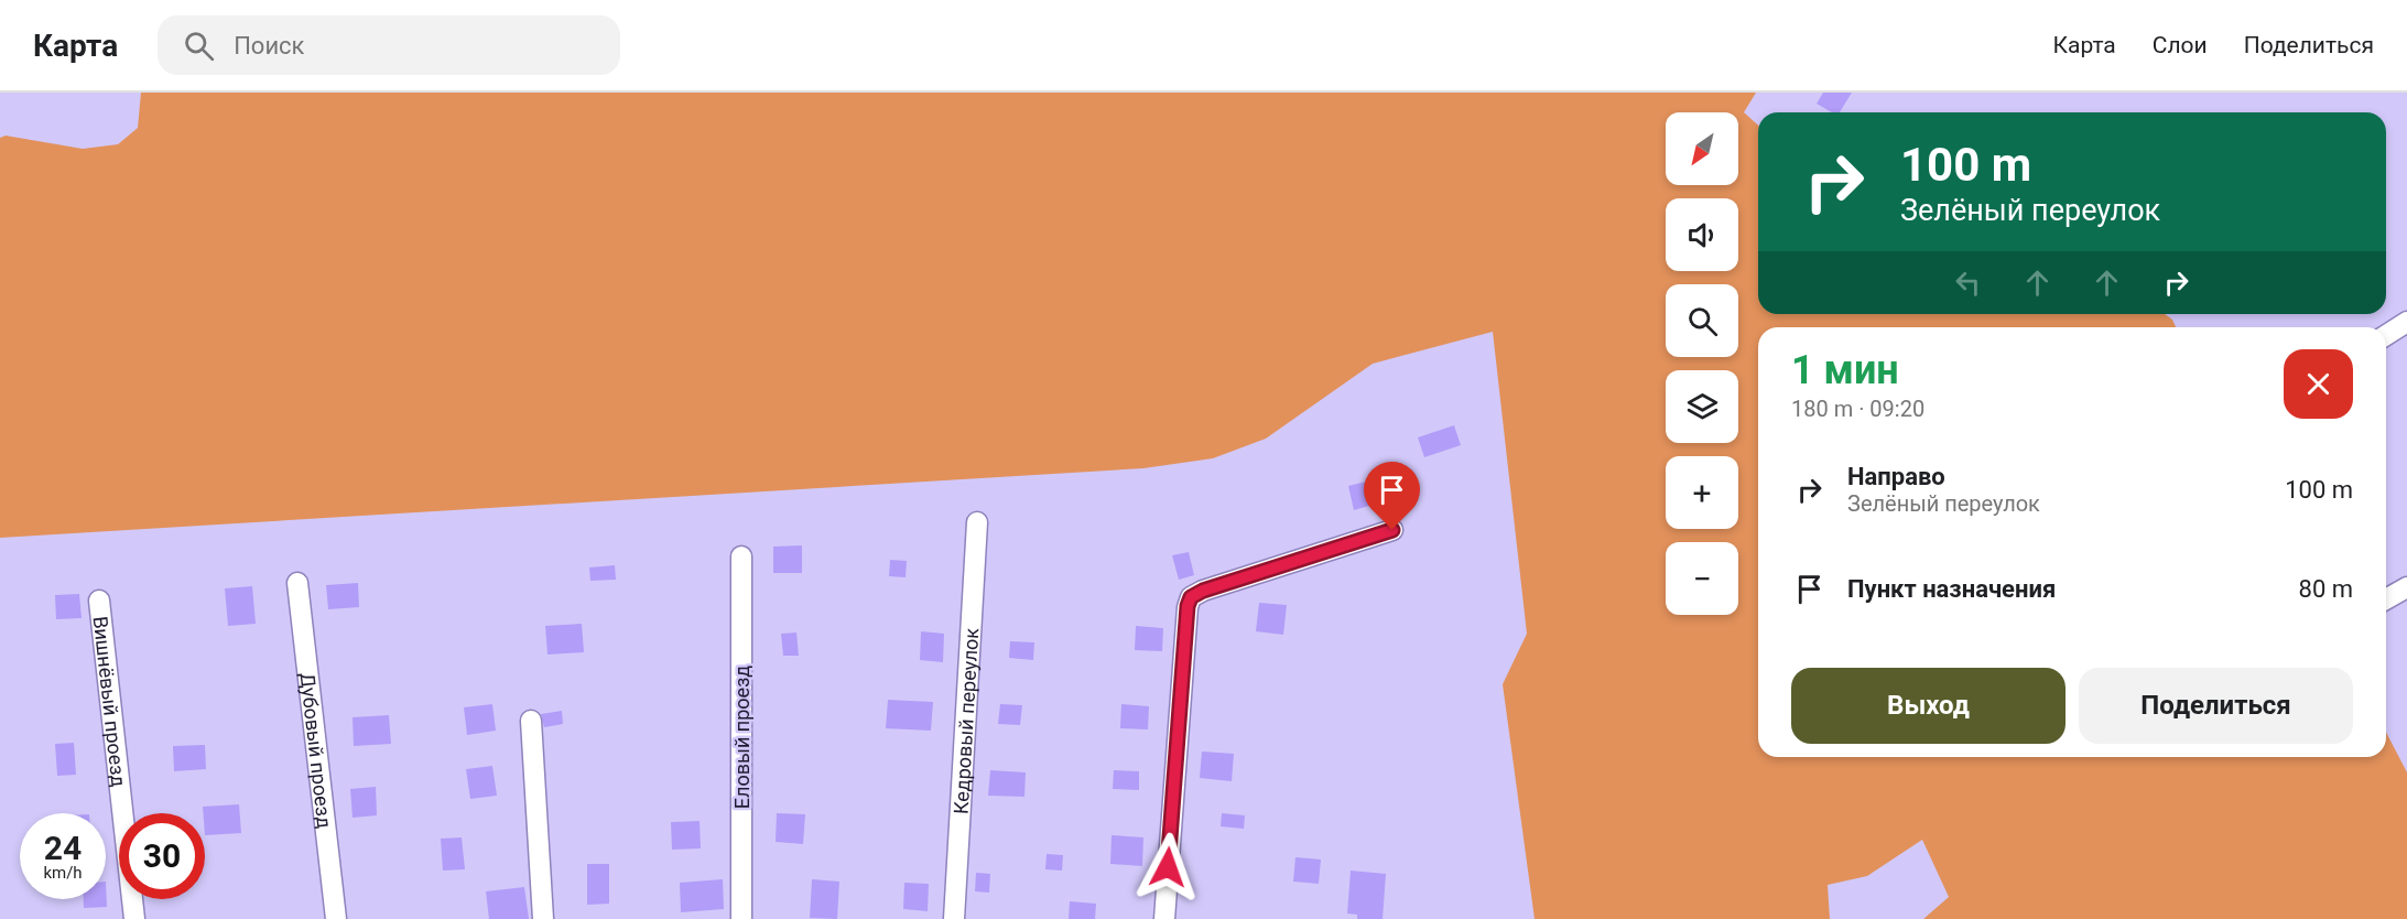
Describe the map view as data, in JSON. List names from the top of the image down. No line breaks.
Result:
{"streets":{"street":["Вишнёвый проезд","Кедровый переулок","Еловый проезд","Дубовый проезд"]},"north":"bottom left","page":{"header":"Карта","search":"Поиск","nav":["Карта","Слои","Поделиться"],"map_buttons":["+","−"],"turn":["100 m","Зелёный переулок"],"heading":["1 мин","180 m · 09:20"],"list":[{"name":"Направо","note":"Зелёный переулок","value":"100 m"},{"name":"Пункт назначения","value":"80 m"}],"buttons":["Выход","Поделиться"],"speed":"24 km/h","limit":"30"}}
